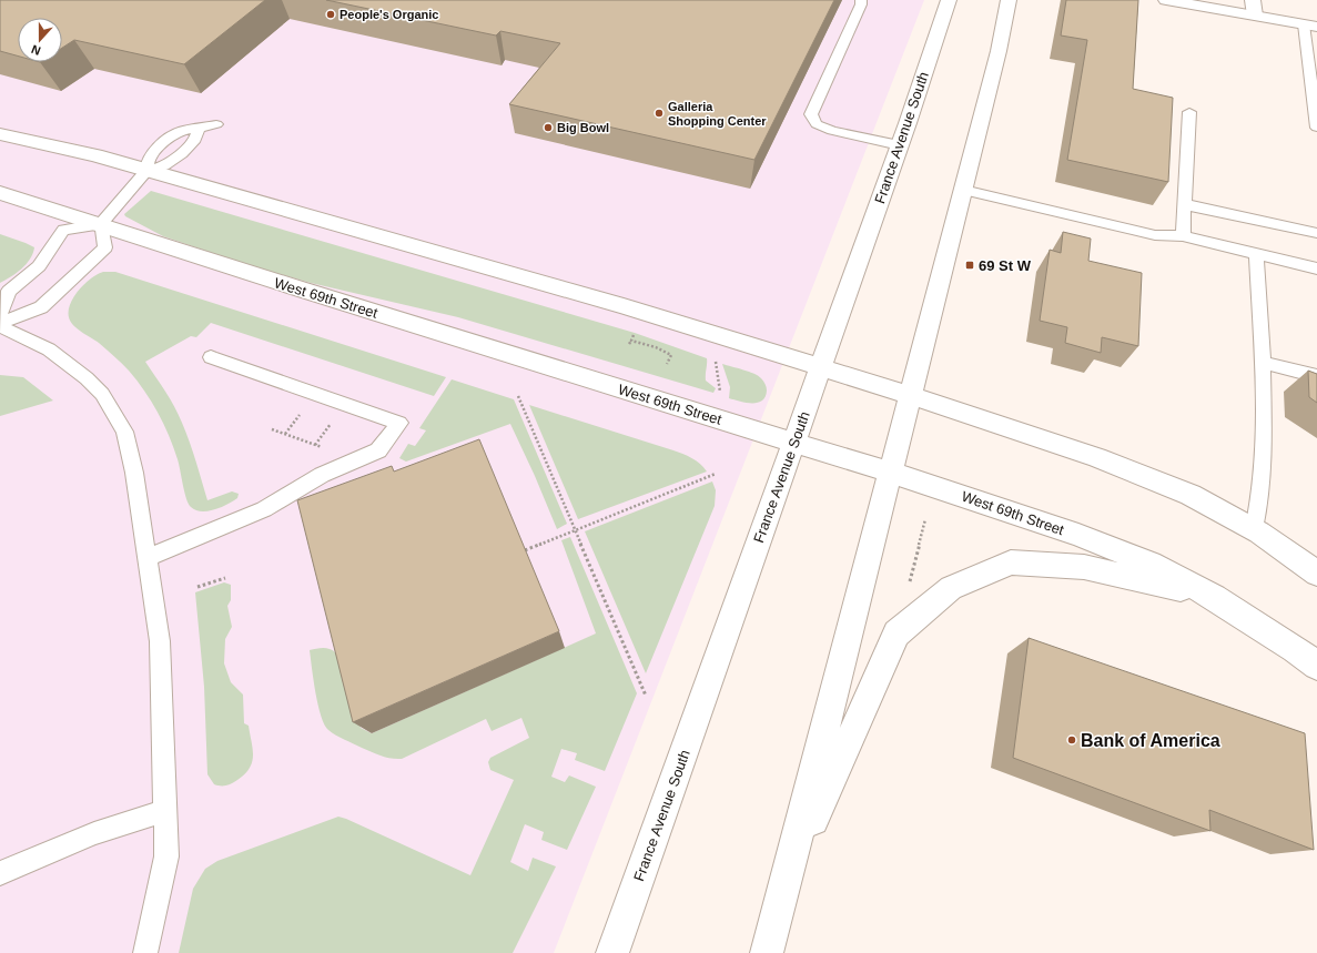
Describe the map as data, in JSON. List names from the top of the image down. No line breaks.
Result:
{"streets":{"street":["France Avenue South","West 69th Street"]},"crossings":[["France Avenue South","West 69th Street"]],"places":{"other":["People's Organic","Galleria Shopping Center","Big Bowl","Bank of America"],"transit":["69 St W"]},"north":"bottom"}
